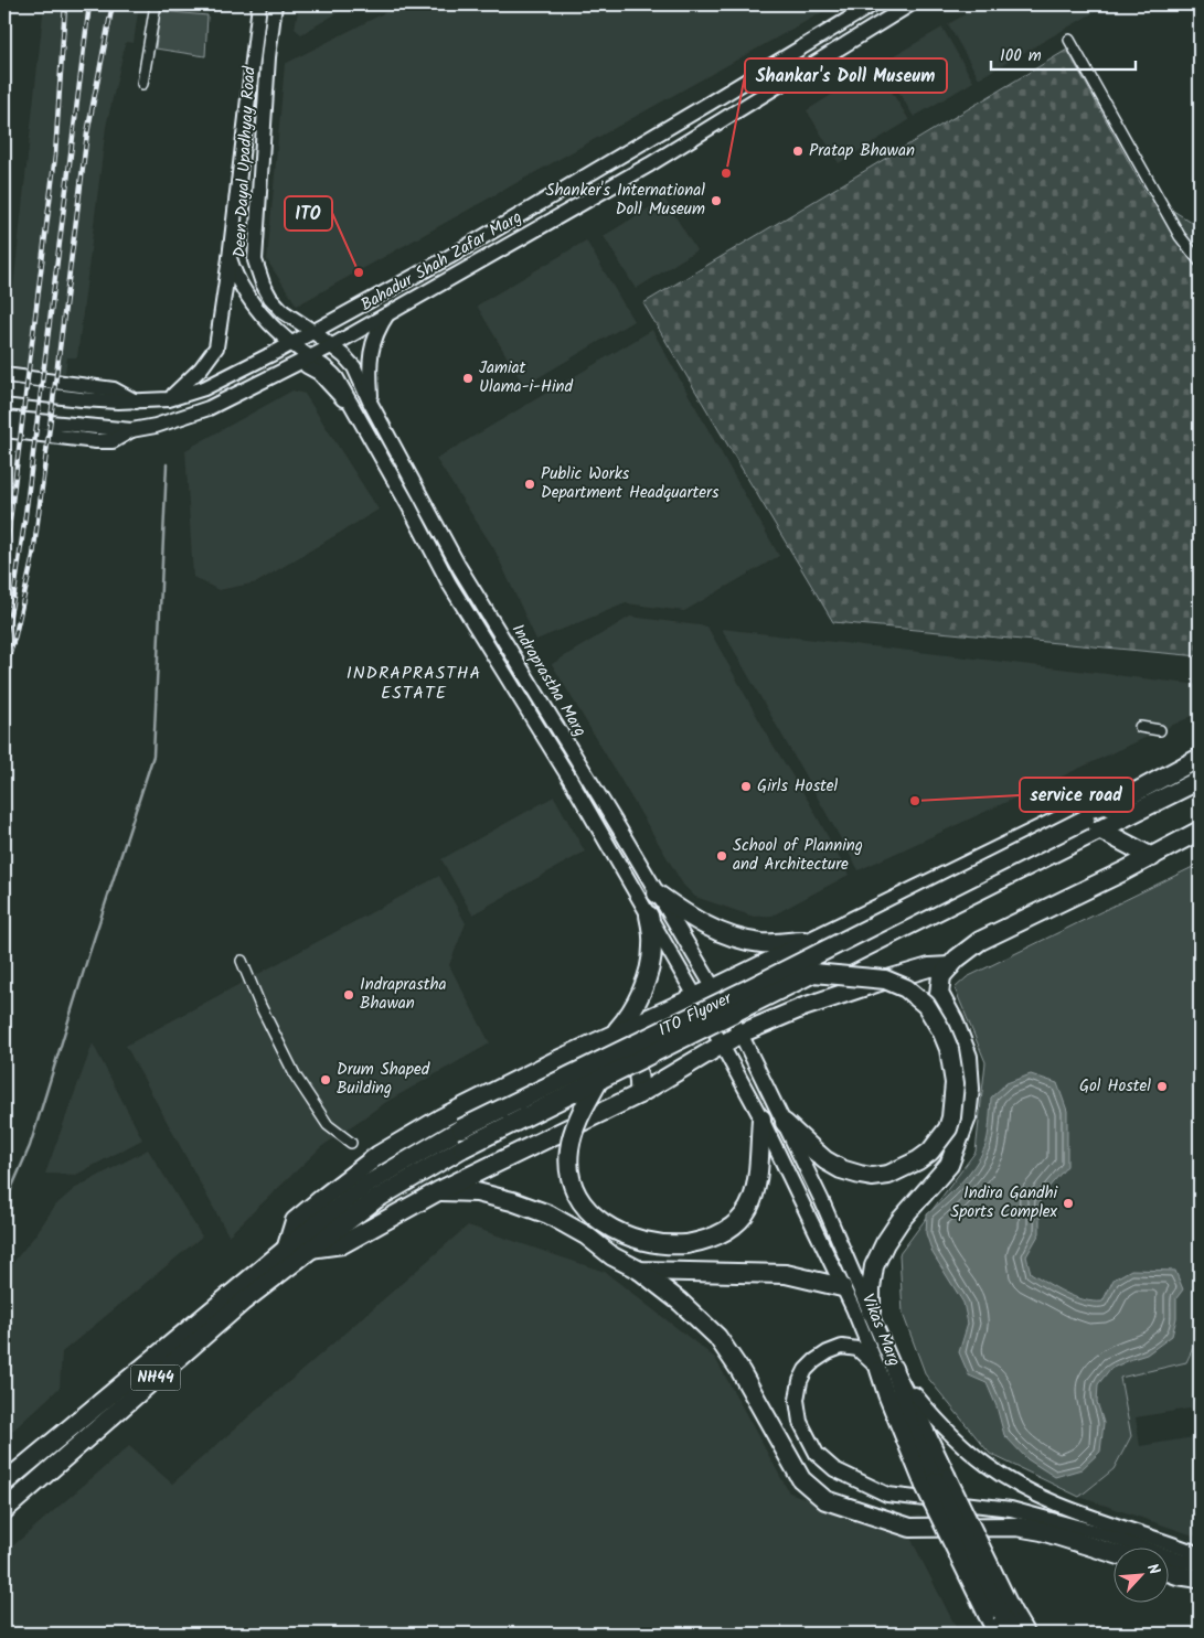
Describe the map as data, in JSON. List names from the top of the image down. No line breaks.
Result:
{"streets":{"highway":["ITO Flyover","NH44"],"main road":["Deen Dayal Upadhyay Road","Bahadur Shah Zafar Marg","Indraprastha Marg","Vikas Marg"]},"crossings":[["Deen Dayal Upadhyay Road","Bahadur Shah Zafar Marg"],["Deen Dayal Upadhyay Road","Indraprastha Marg"],["Bahadur Shah Zafar Marg","Indraprastha Marg"],["Indraprastha Marg","Vikas Marg"],["ITO Flyover","NH44"]],"districts":["INDRAPRASTHA ESTATE"],"places":["Pratap Bhawan","Shankar's Doll Museum","Shanker's International Doll Museum","ITO","Jamiat Ulama-i-Hind","Public Works Department Headquarters","Girls Hostel","service road","School of Planning and Architecture","Indraprastha Bhawan","Drum Shaped Building","Gol Hostel","Indira Gandhi Sports Complex"],"scale_bar":"100 m","north":"top right"}
